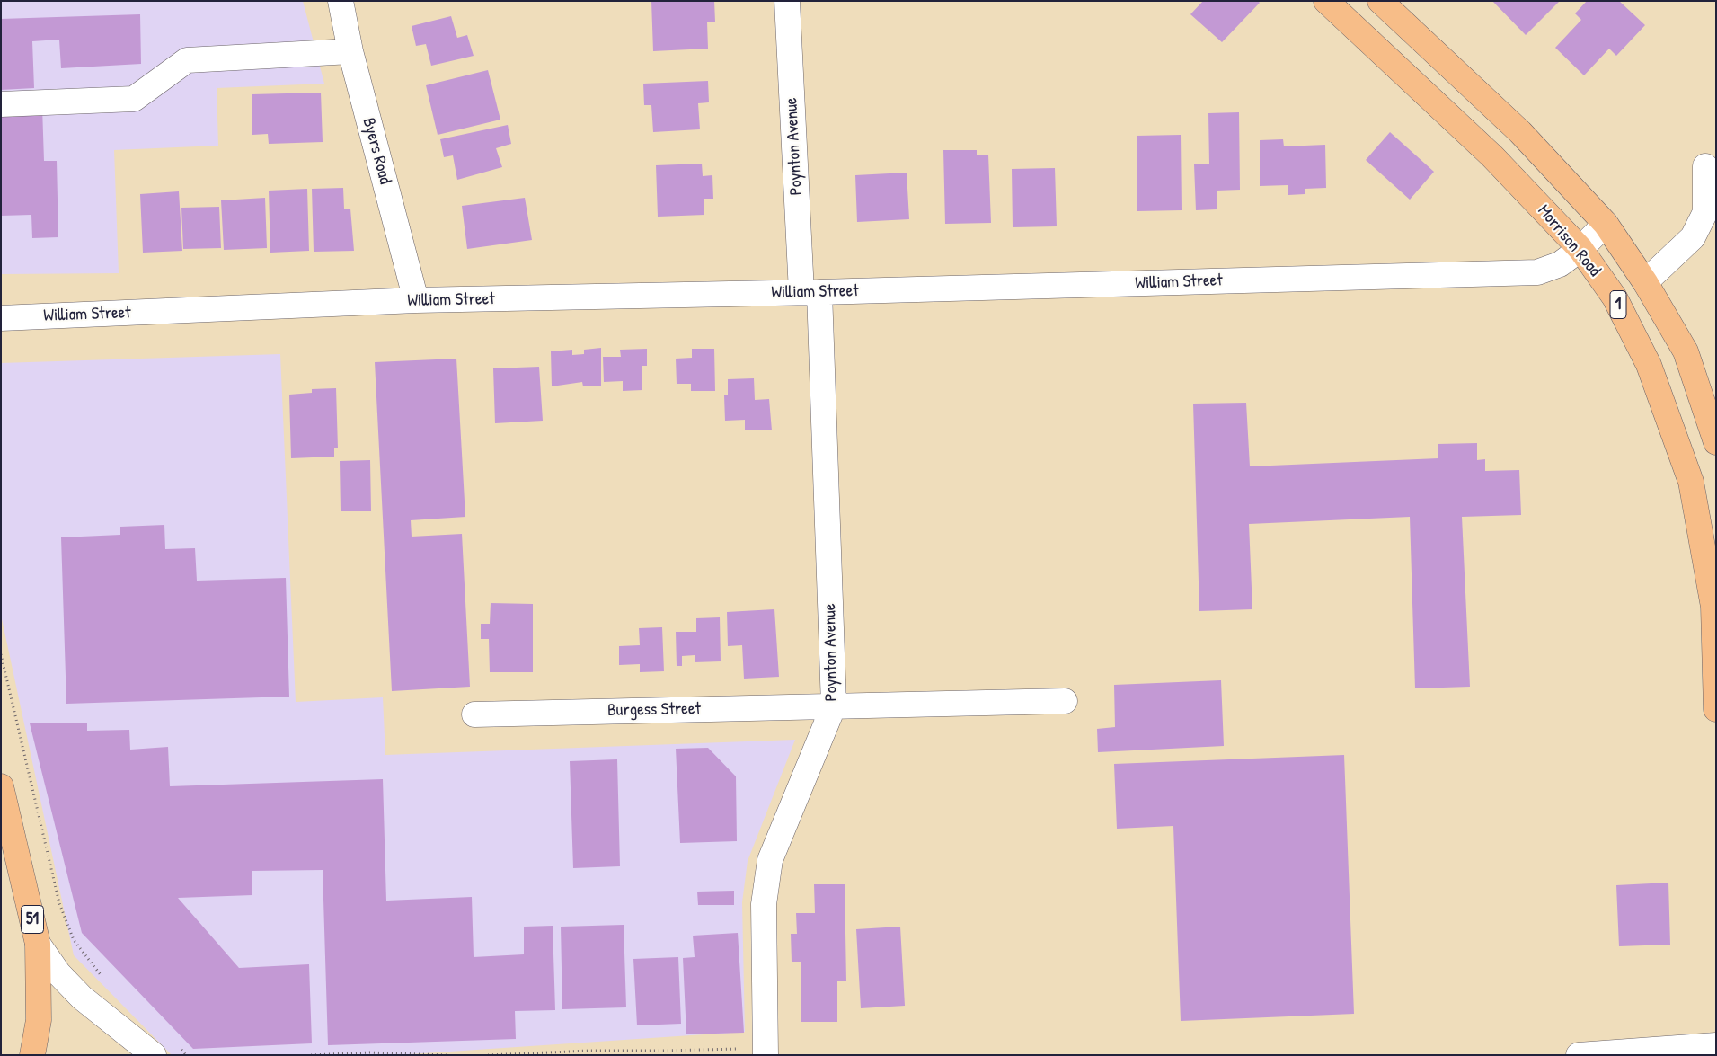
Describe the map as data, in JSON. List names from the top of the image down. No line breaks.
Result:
{"streets":{"main road":["Morrison Road","1","51"],"street":["Poynton Avenue","Byers Road","William Street","Burgess Street"]},"crossings":[["Poynton Avenue","William Street"],["Poynton Avenue","Burgess Street"],["Byers Road","William Street"],["Morrison Road","William Street"],["William Street","1"]]}
